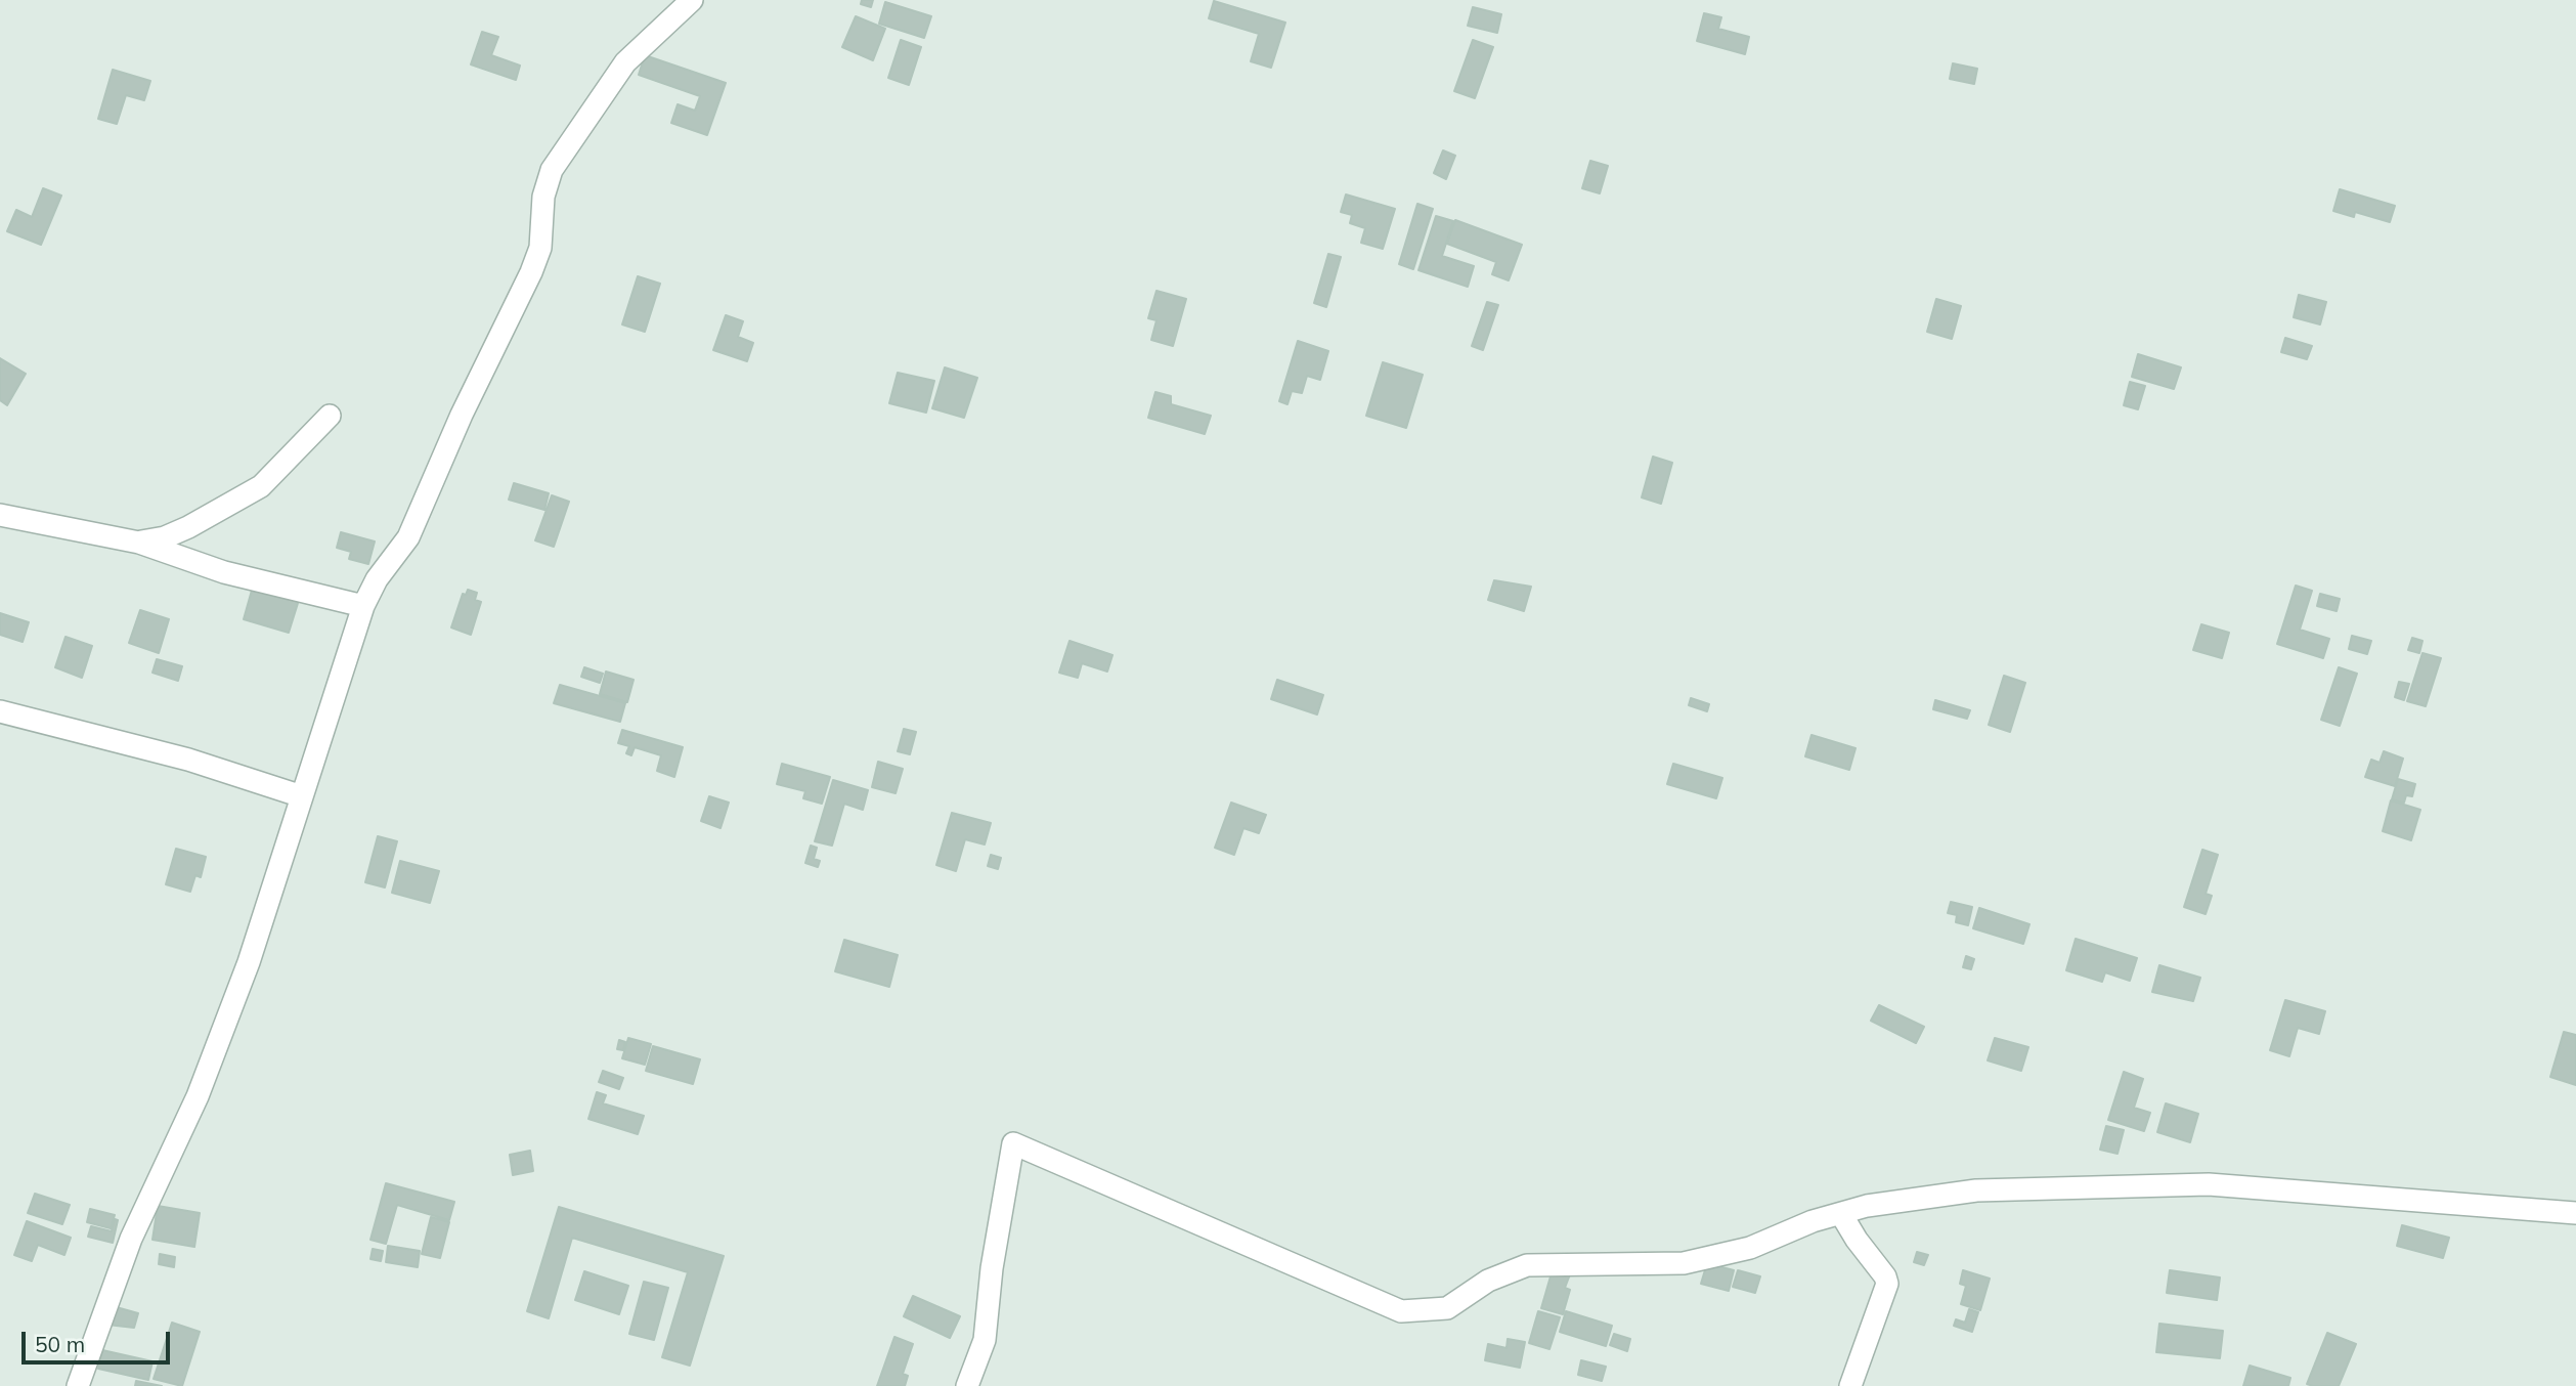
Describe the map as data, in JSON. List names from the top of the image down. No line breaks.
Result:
{"scale_bar":"50 m"}
